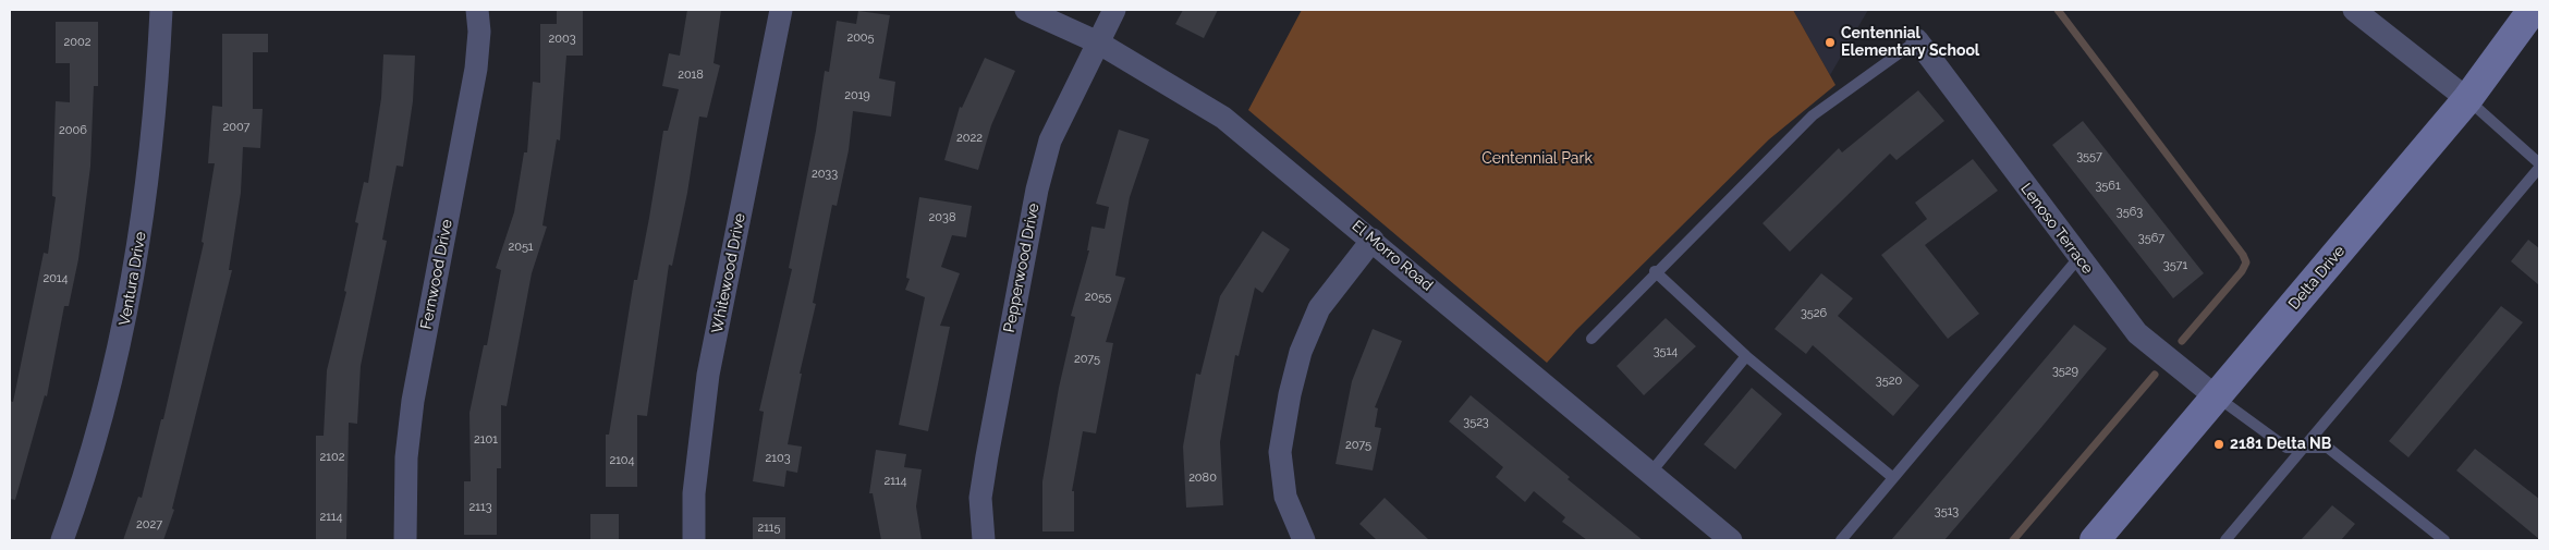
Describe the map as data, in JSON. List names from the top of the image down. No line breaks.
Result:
{"streets":{"main road":["Delta Drive"],"street":["Lenoso Terrace","El Morro Road","Pepperwood Drive","Whitewood Drive","Fernwood Drive","Ventura Drive"]},"crossings":[["Lenoso Terrace","Delta Drive"],["El Morro Road","Pepperwood Drive"]],"parks":["Centennial Park"],"places":["Centennial Elementary School","2181 Delta NB"],"house_numbers":["2005","2003","2002","2018","2019","2007","2006","2022","3557","2033","3561","3563","2038","3567","2051","3571","2014","2055","3526","3514","2075","3529","3520","3523","2101","2075","2102","2103","2104","2080","2114","2113","3513","2114","2027","2115"]}
